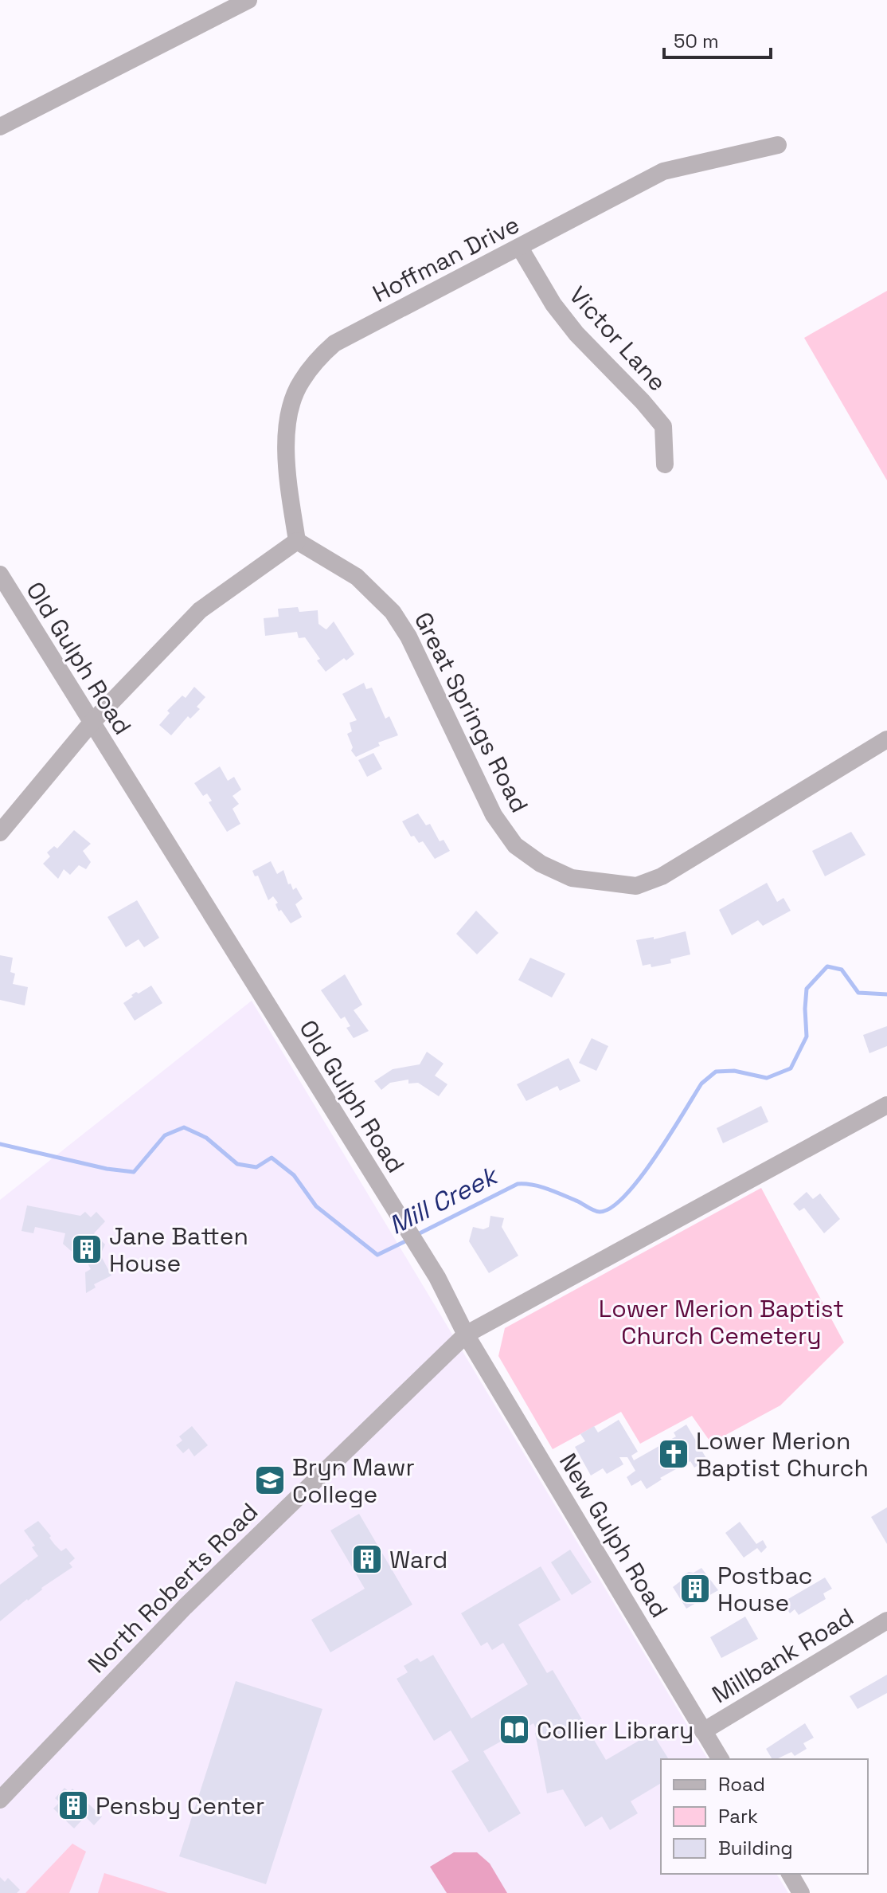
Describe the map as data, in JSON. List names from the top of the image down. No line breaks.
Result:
{"streets":{"street":["Hoffman Drive","Victor Lane","Old Gulph Road","Great Springs Road","New Gulph Road","North Roberts Road","Millbank Road"]},"crossings":[["Hoffman Drive","Victor Lane"],["Hoffman Drive","Great Springs Road"],["Old Gulph Road","New Gulph Road"],["Old Gulph Road","North Roberts Road"],["New Gulph Road","North Roberts Road"],["New Gulph Road","Millbank Road"]],"water":["Mill Creek"],"parks":["Lower Merion Baptist Church Cemetery"],"places":{"building":["Jane Batten House","Ward","Postbac House","Pensby Center"],"church":["Lower Merion Baptist Church"],"school or university":["Bryn Mawr College"],"library":["Collier Library"]},"legend":["Road","Park","Building"],"scale_bar":"50 m"}
